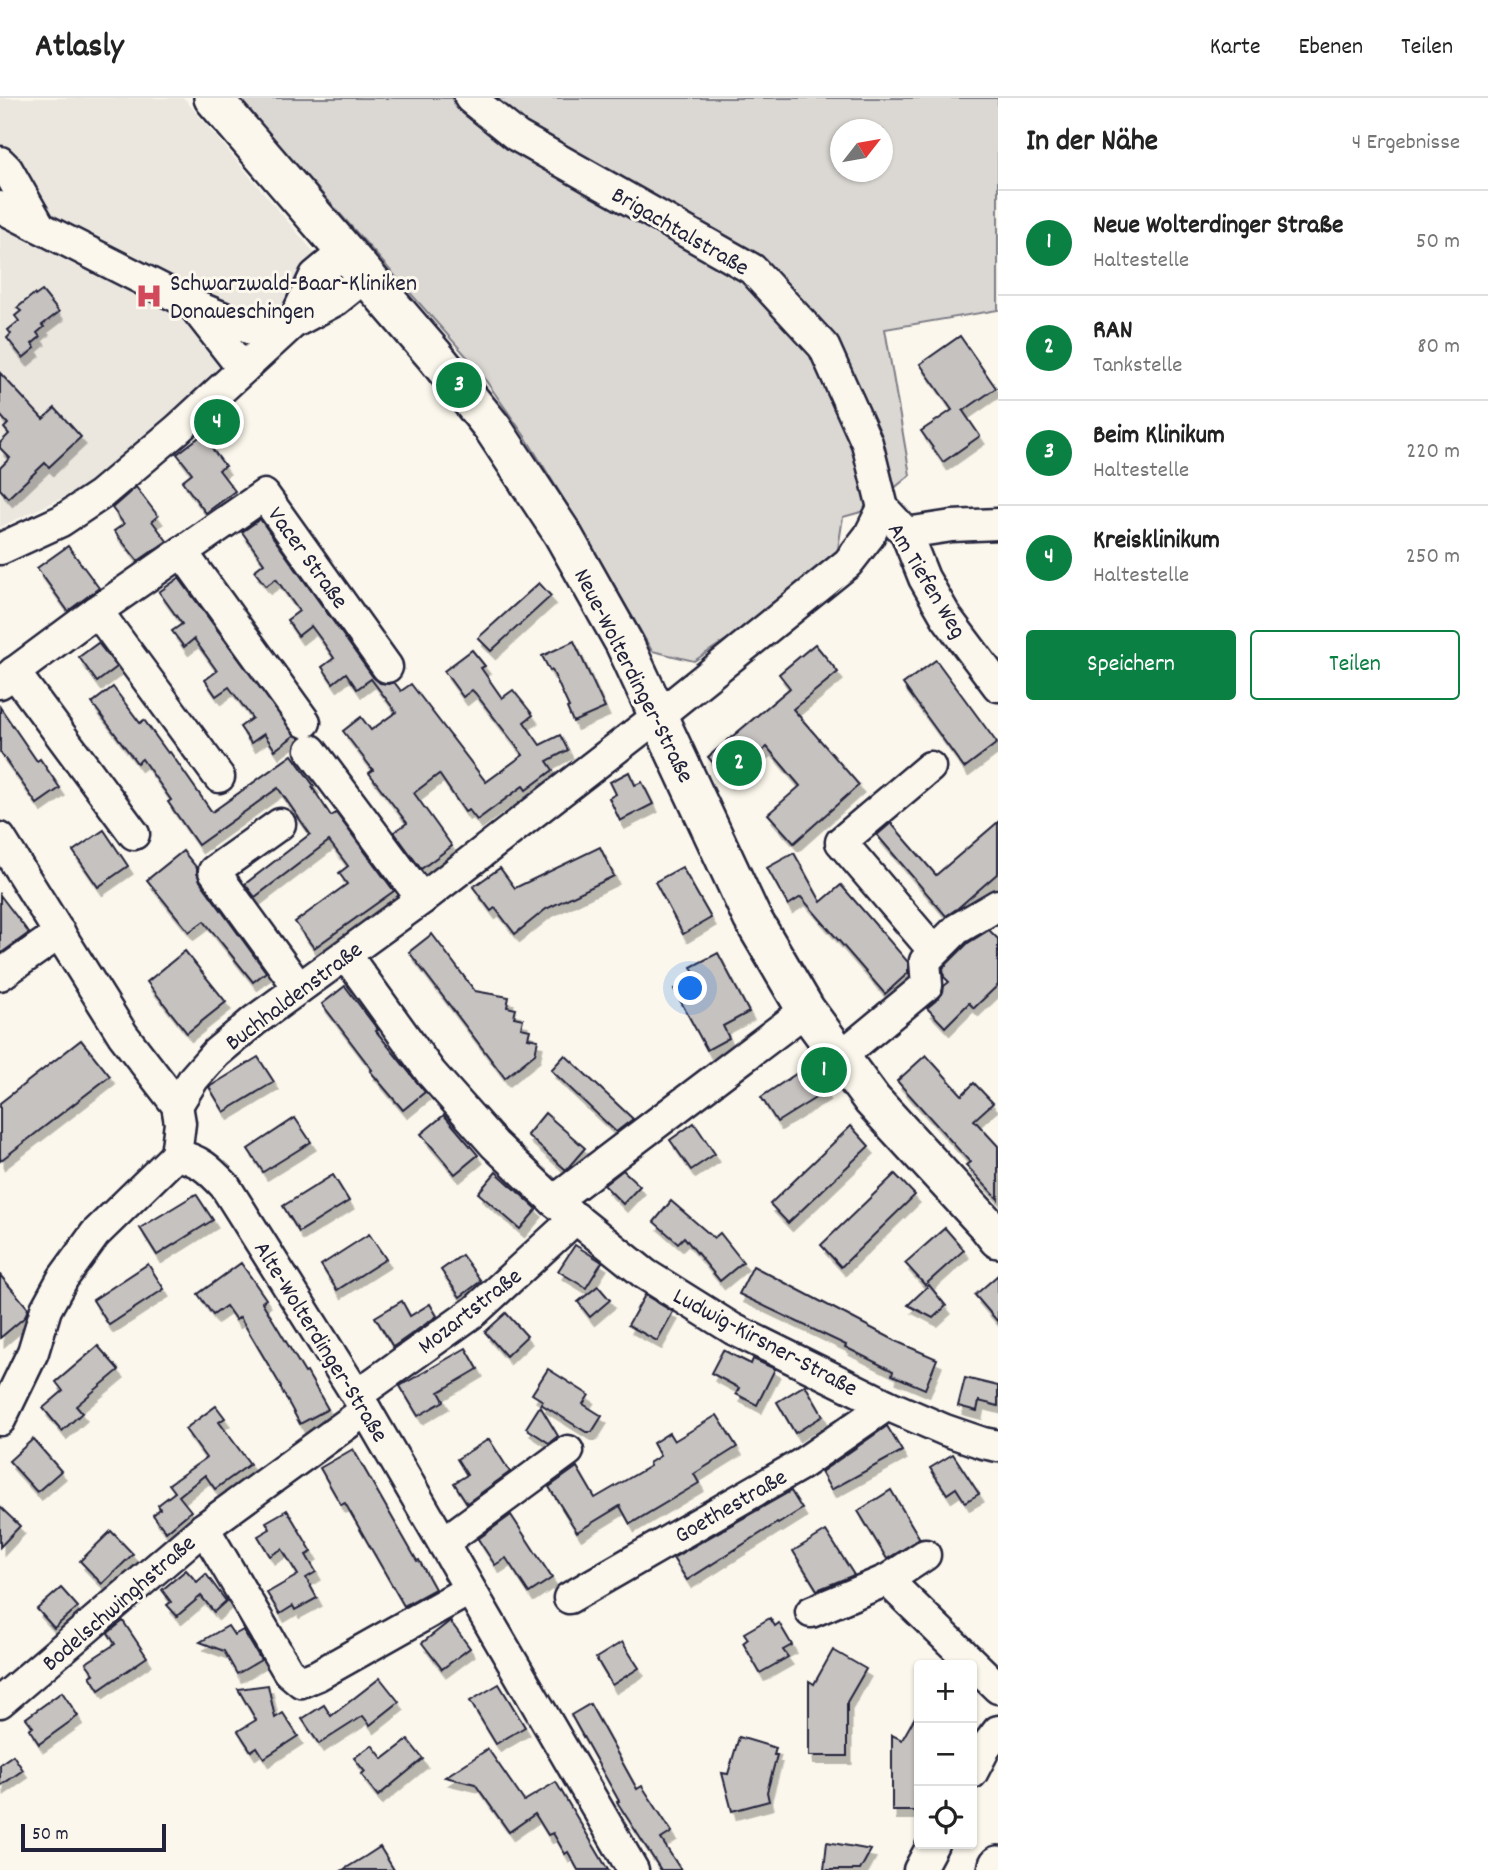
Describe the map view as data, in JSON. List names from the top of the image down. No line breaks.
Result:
{"streets":{"main road":["Neue-Wolterdinger-Straße"],"street":["Brigachtalstraße","Vacer Straße","Am Tiefen Weg","Buchhaldenstraße","Mozartstraße","Alte-Wolterdinger-Straße","Ludwig-Kirsner-Straße","Goethestraße","Bodelschwinghstraße"]},"crossings":[["Brigachtalstraße","Am Tiefen Weg"],["Neue-Wolterdinger-Straße","Buchhaldenstraße"],["Buchhaldenstraße","Ludwig-Kirsner-Straße"],["Mozartstraße","Alte-Wolterdinger-Straße"],["Mozartstraße","Ludwig-Kirsner-Straße"],["Mozartstraße","Bodelschwinghstraße"],["Alte-Wolterdinger-Straße","Bodelschwinghstraße"],["Ludwig-Kirsner-Straße","Goethestraße"]],"places":{"hospital":["Schwarzwald-Baar-Kliniken Donaueschingen"]},"scale_bar":"50 m","north":"top right","page":{"header":"Atlasly","nav":["Karte","Ebenen","Teilen"],"heading":["In der Nähe","4 Ergebnisse"],"list":[{"mark":"1","name":"Neue Wolterdinger Straße","note":"Haltestelle","value":"50 m"},{"mark":"2","name":"RAN","note":"Tankstelle","value":"80 m"},{"mark":"3","name":"Beim Klinikum","note":"Haltestelle","value":"220 m"},{"mark":"4","name":"Kreisklinikum","note":"Haltestelle","value":"250 m"}],"pins":["3","4","2","1"],"buttons":["Speichern","Teilen"],"map_buttons":["+","−"],"scale":"50 m"}}
